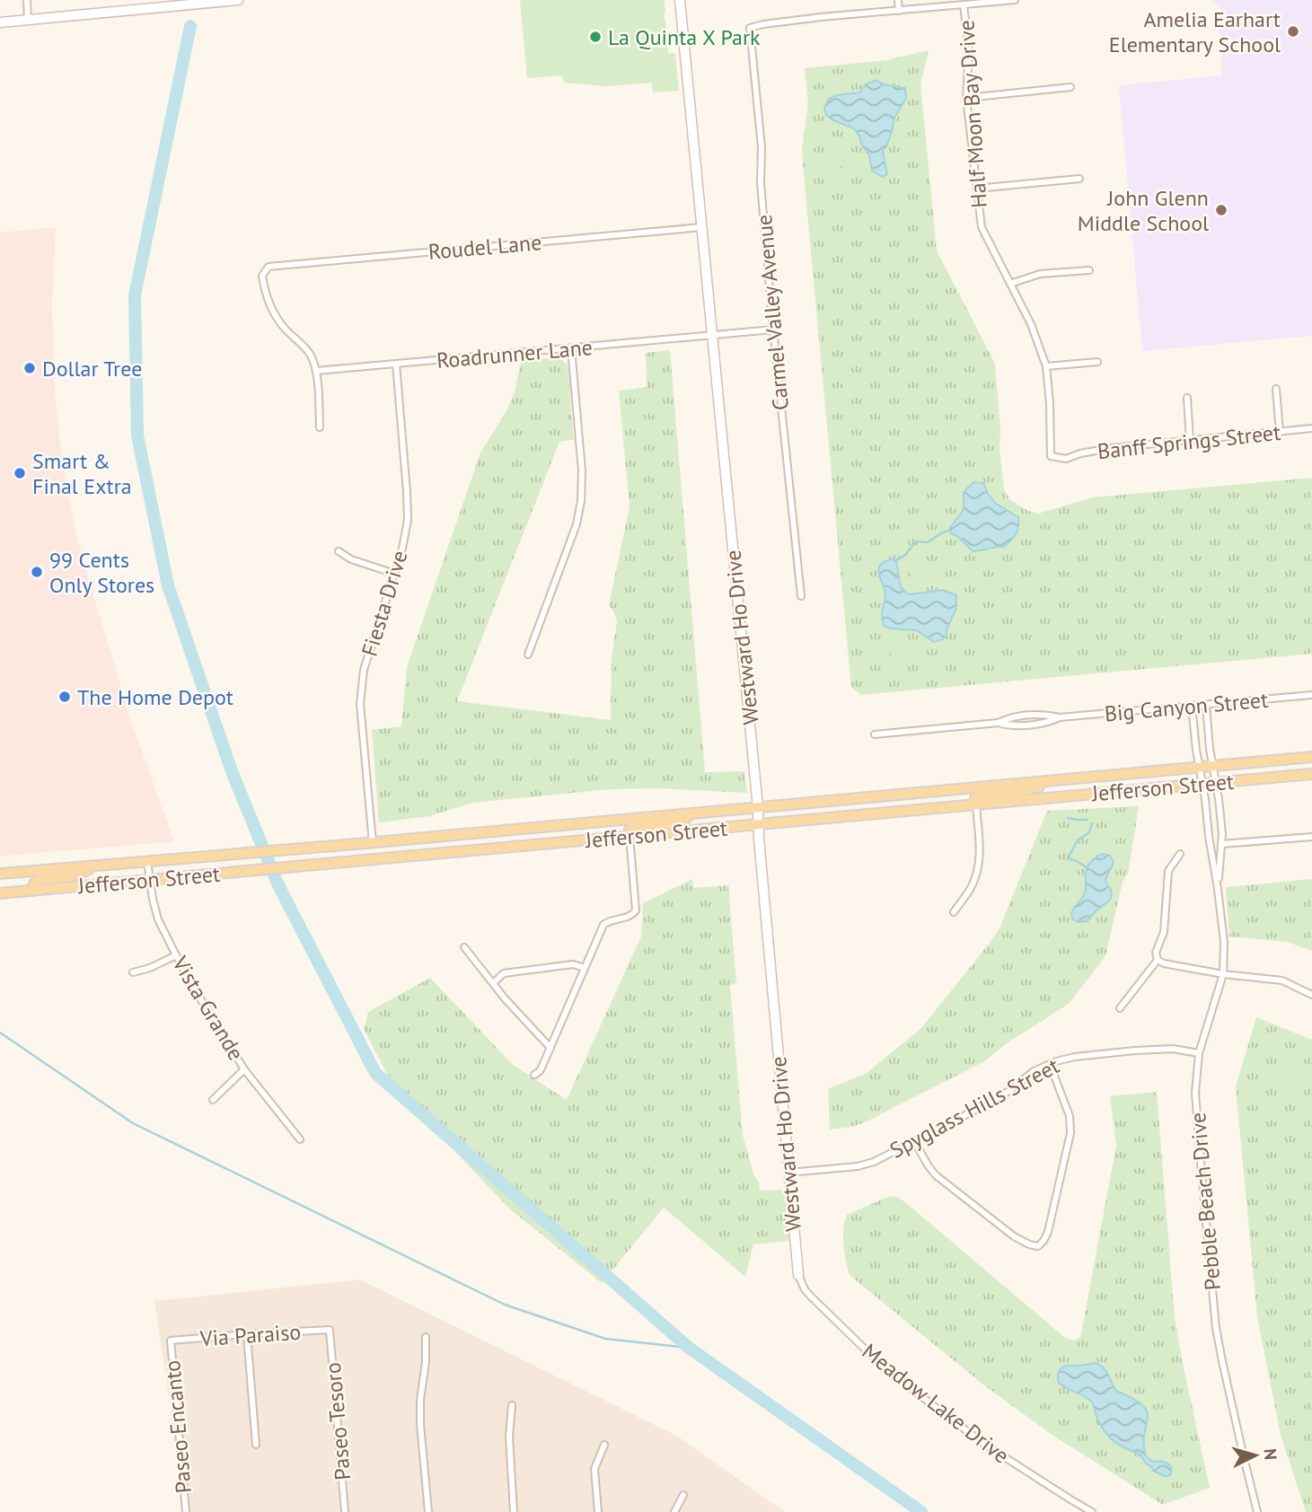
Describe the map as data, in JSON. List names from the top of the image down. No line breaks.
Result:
{"streets":{"main road":["Jefferson Street"],"street":["Half Moon Bay Drive","Roudel Lane","Carmel Valley Avenue","Roadrunner Lane","Banff Springs Street","Fiesta Drive","Westward Ho Drive","Big Canyon Street","Vista Grande","Spyglass Hills Street","Pebble Beach Drive","Via Paraiso","Meadow Lake Drive","Paseo Tesoro","Paseo Encanto"]},"crossings":[["Half Moon Bay Drive","Banff Springs Street"],["Roudel Lane","Roadrunner Lane"],["Roudel Lane","Westward Ho Drive"],["Carmel Valley Avenue","Roadrunner Lane"],["Roadrunner Lane","Fiesta Drive"],["Roadrunner Lane","Westward Ho Drive"],["Fiesta Drive","Jefferson Street"],["Westward Ho Drive","Jefferson Street"],["Westward Ho Drive","Spyglass Hills Street"],["Westward Ho Drive","Meadow Lake Drive"],["Jefferson Street","Vista Grande"],["Spyglass Hills Street","Pebble Beach Drive"],["Via Paraiso","Paseo Tesoro"],["Via Paraiso","Paseo Encanto"]],"places":["Amelia Earhart Elementary School","La Quinta X Park","John Glenn Middle School","Dollar Tree","Smart & Final Extra","99 Cents Only Stores","The Home Depot"],"north":"right"}
